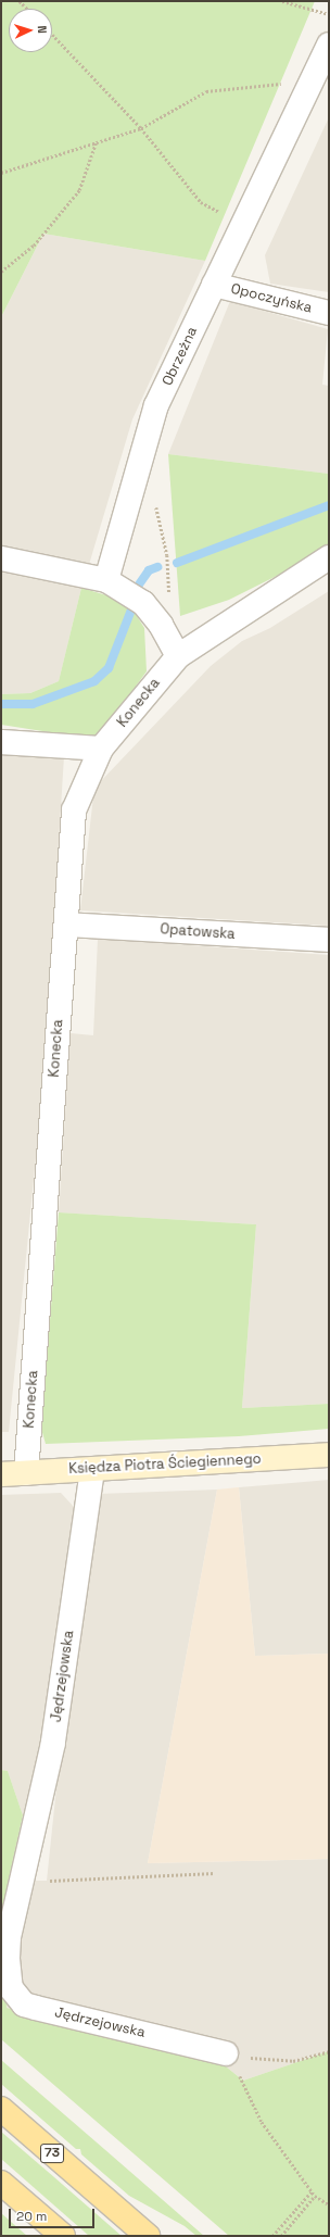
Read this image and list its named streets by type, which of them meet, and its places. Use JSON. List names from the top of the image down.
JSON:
{
  "streets": {
    "main road": ["73"],
    "street": [
      "Opoczyńska",
      "Obrzeżna",
      "Konecka",
      "Opatowska",
      "Księdza Piotra Ściegiennego",
      "Jędrzejowska"
    ]
  },
  "crossings": [
    ["Opoczyńska", "Obrzeżna"],
    ["Konecka", "Opatowska"],
    ["Konecka", "Księdza Piotra Ściegiennego"],
    ["Księdza Piotra Ściegiennego", "Jędrzejowska"]
  ],
  "scale_bar": "20 m",
  "north": "right"
}
